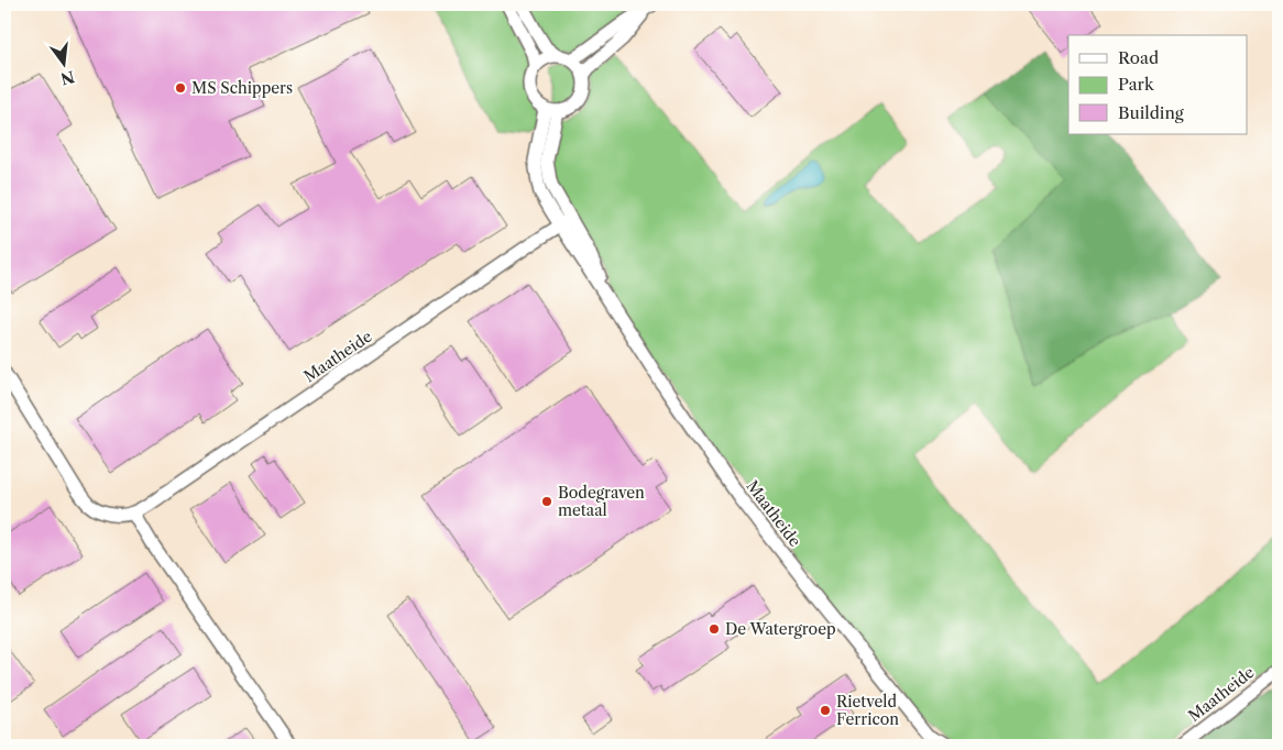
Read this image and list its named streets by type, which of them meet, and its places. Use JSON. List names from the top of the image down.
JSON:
{
  "streets": {
    "street": ["Maatheide"]
  },
  "places": [
    "MS Schippers",
    "Bodegraven metaal",
    "De Watergroep",
    "Rietveld Ferricon"
  ],
  "legend": ["Road", "Park", "Building"],
  "north": "bottom"
}
